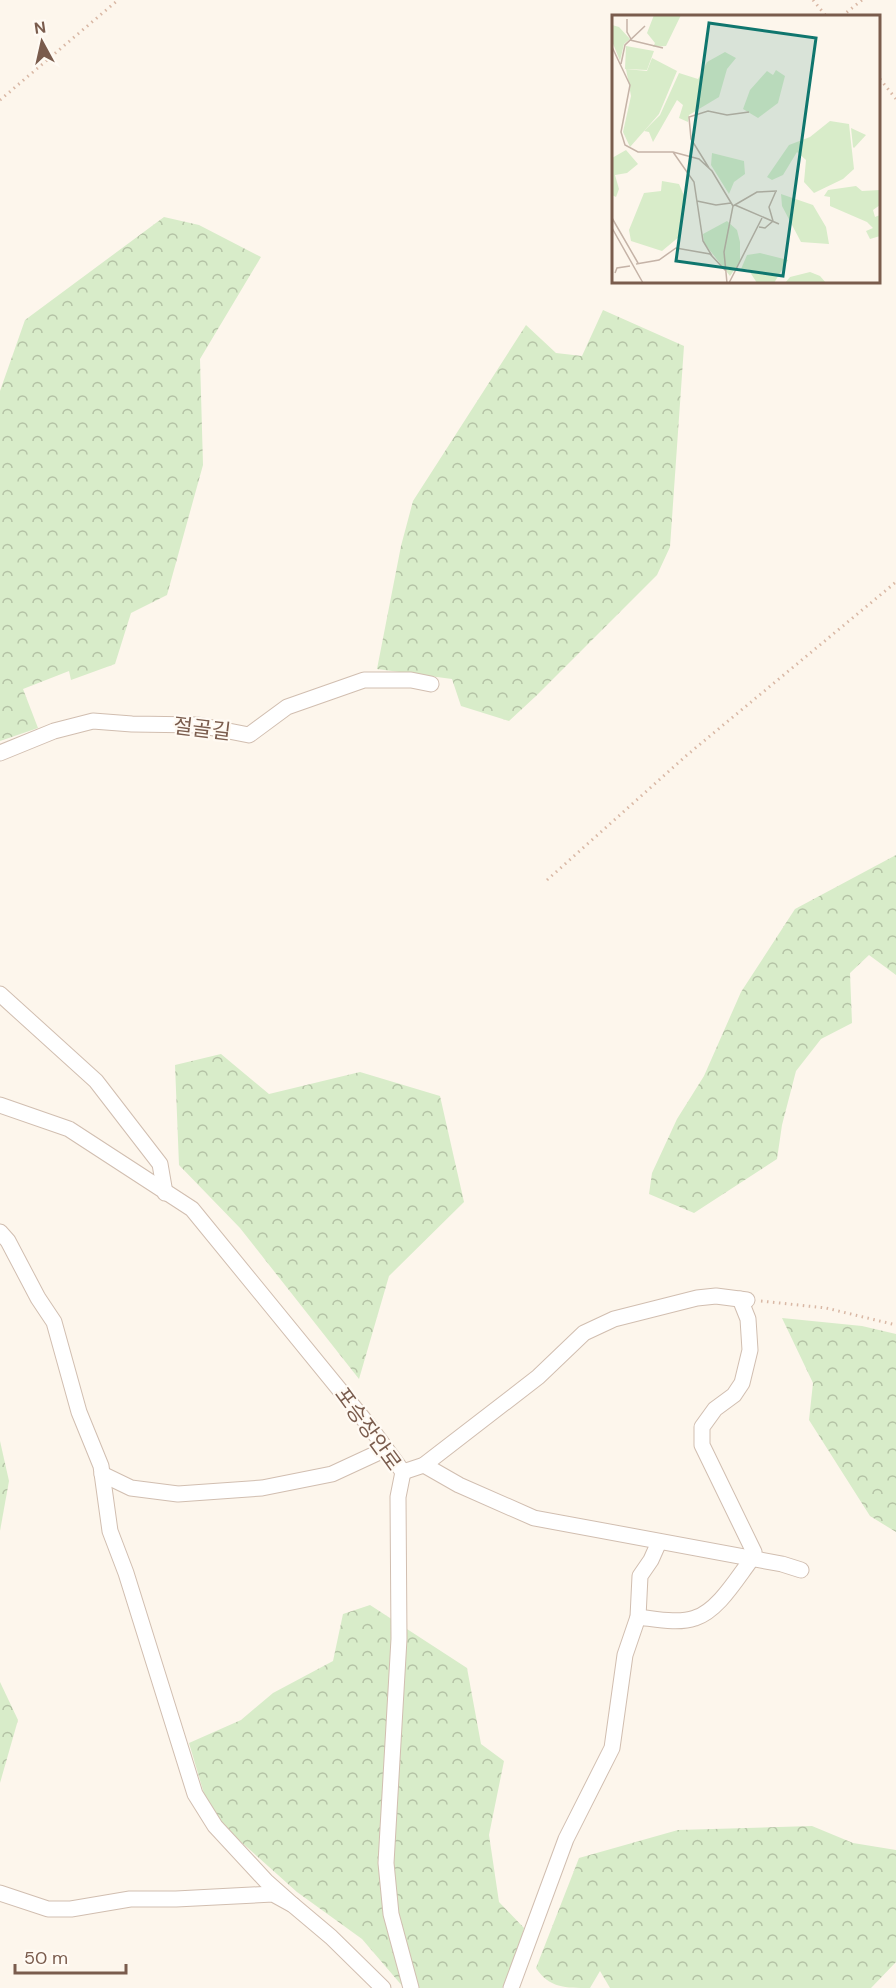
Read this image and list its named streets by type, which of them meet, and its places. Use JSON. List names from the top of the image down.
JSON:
{
  "streets": {
    "street": ["절골길", "포승장안로"]
  },
  "scale_bar": "50 m",
  "north": "top"
}
